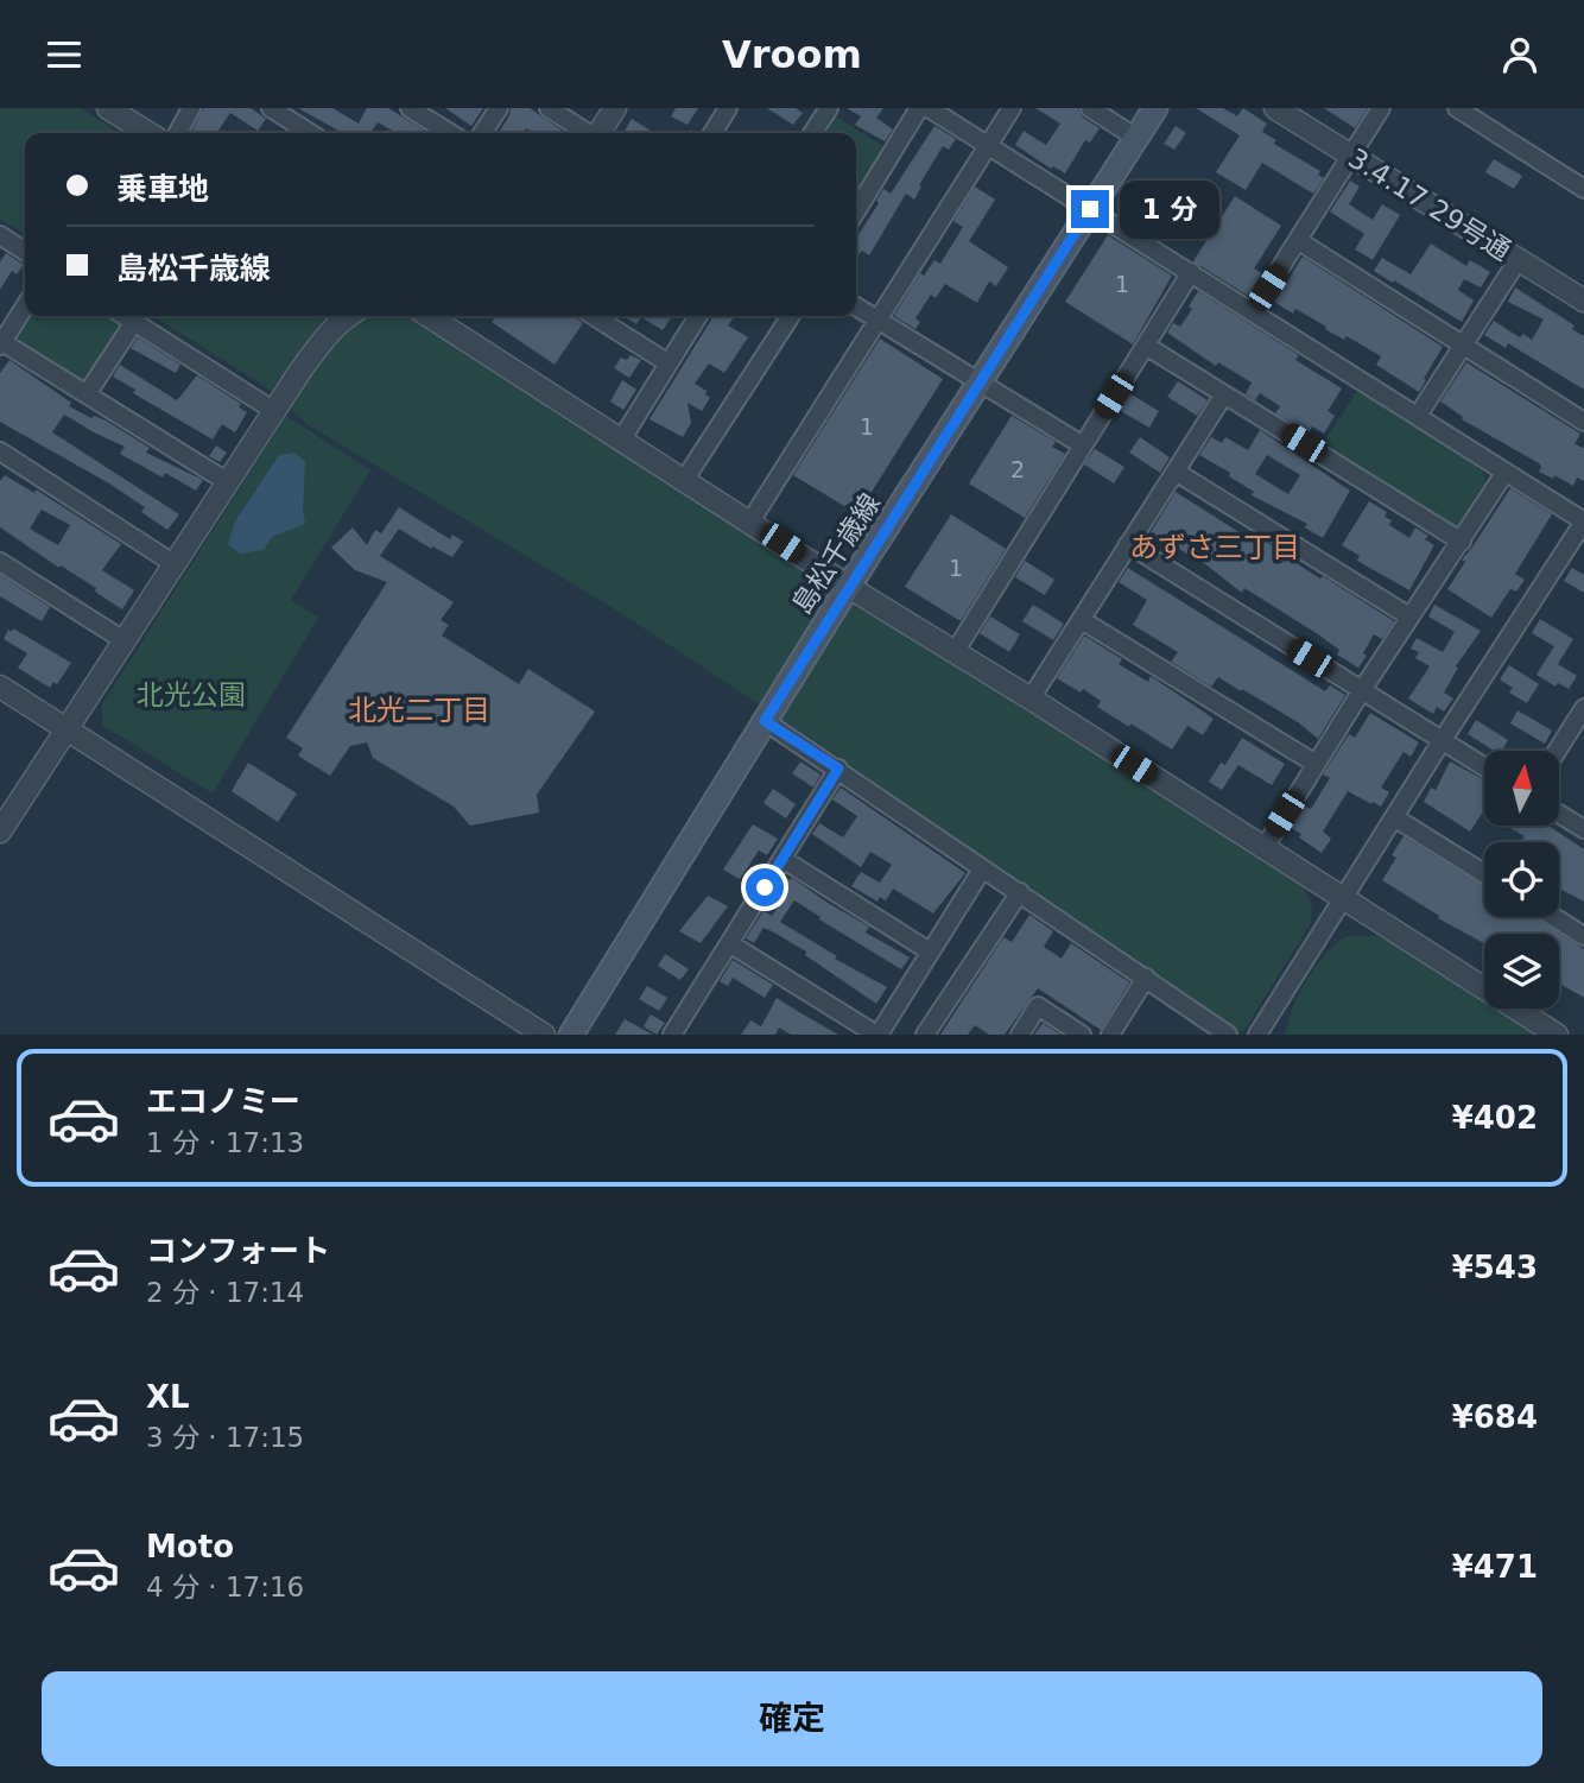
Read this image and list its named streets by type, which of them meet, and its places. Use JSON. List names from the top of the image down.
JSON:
{
  "streets": {
    "main road": ["島松千歳線"],
    "street": ["3.4.17 29号通"]
  },
  "districts": ["あずさ三丁目", "北光二丁目"],
  "parks": ["北光公園"],
  "house_numbers": [
    "1",
    "1",
    "2",
    "1"
  ],
  "north": "top",
  "page": {
    "header": "Vroom",
    "banner": ["乗車地", "島松千歳線"],
    "bubble": "1 分",
    "list": [
      {
        "name": "エコノミー",
        "note": "1 分 · 17:13",
        "value": "¥402"
      },
      {
        "name": "コンフォート",
        "note": "2 分 · 17:14",
        "value": "¥543"
      },
      {
        "name": "XL",
        "note": "3 分 · 17:15",
        "value": "¥684"
      },
      {
        "name": "Moto",
        "note": "4 分 · 17:16",
        "value": "¥471"
      }
    ],
    "buttons": "確定"
  }
}
